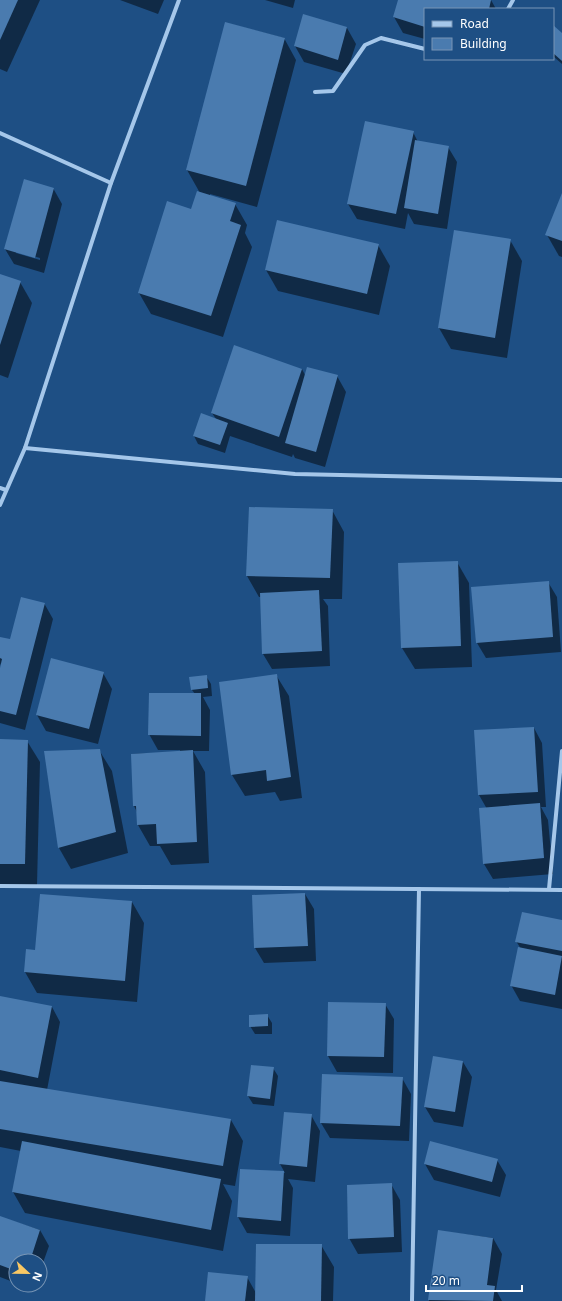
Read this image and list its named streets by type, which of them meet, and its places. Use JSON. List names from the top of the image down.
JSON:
{
  "legend": ["Road", "Building"],
  "scale_bar": "20 m",
  "north": "right"
}
